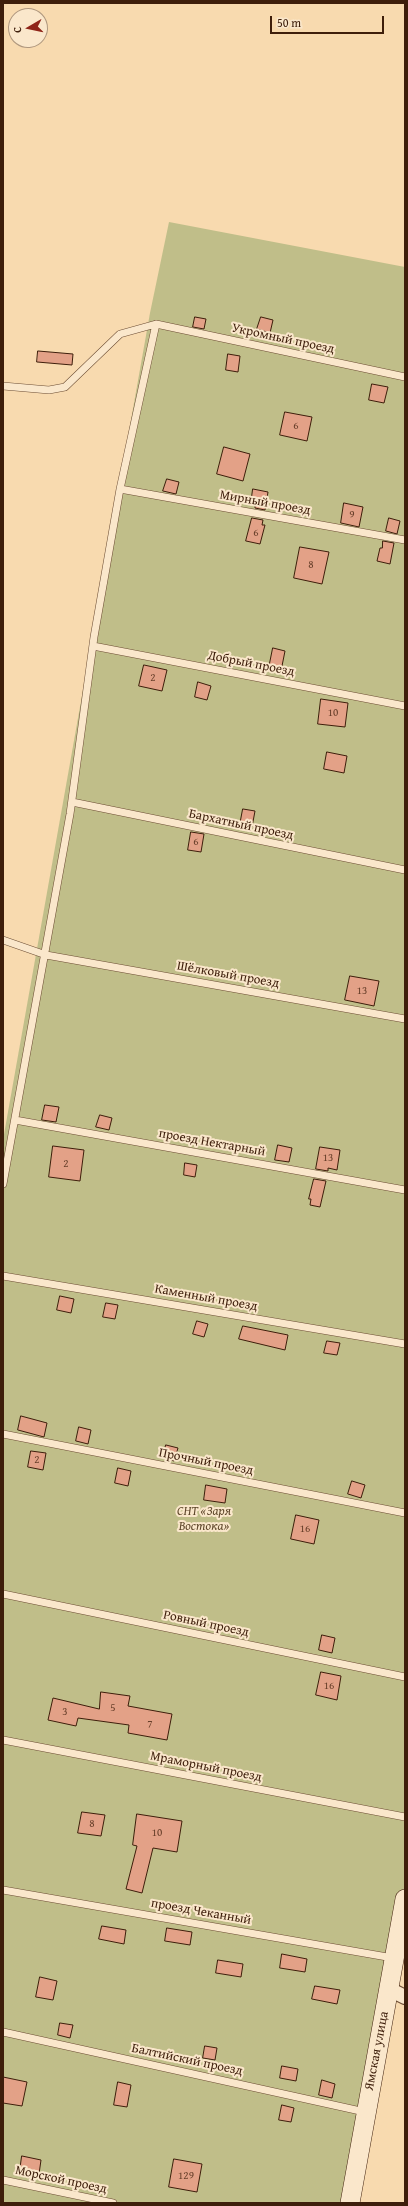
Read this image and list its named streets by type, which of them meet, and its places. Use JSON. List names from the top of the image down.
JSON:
{
  "streets": {
    "street": ["Ямская улица"],
    "lane": [
      "Укромный проезд",
      "Мирный проезд",
      "Добрый проезд",
      "Бархатный проезд",
      "Шёлковый проезд",
      "проезд Нектарный",
      "Каменный проезд",
      "Прочный проезд",
      "Ровный проезд",
      "Мраморный проезд",
      "проезд Чеканный",
      "Балтийский проезд",
      "Морской проезд"
    ]
  },
  "crossings": [
    ["проезд Чеканный", "Ямская улица"],
    ["Ямская улица", "Балтийский проезд"]
  ],
  "parks": ["СНТ «Заря Востока»"],
  "house_numbers": [
    "6",
    "9",
    "6",
    "8",
    "2",
    "10",
    "6",
    "13",
    "13",
    "2",
    "2",
    "16",
    "16",
    "5",
    "3",
    "7",
    "8",
    "10",
    "129"
  ],
  "scale_bar": "50 m",
  "north": "left"
}
